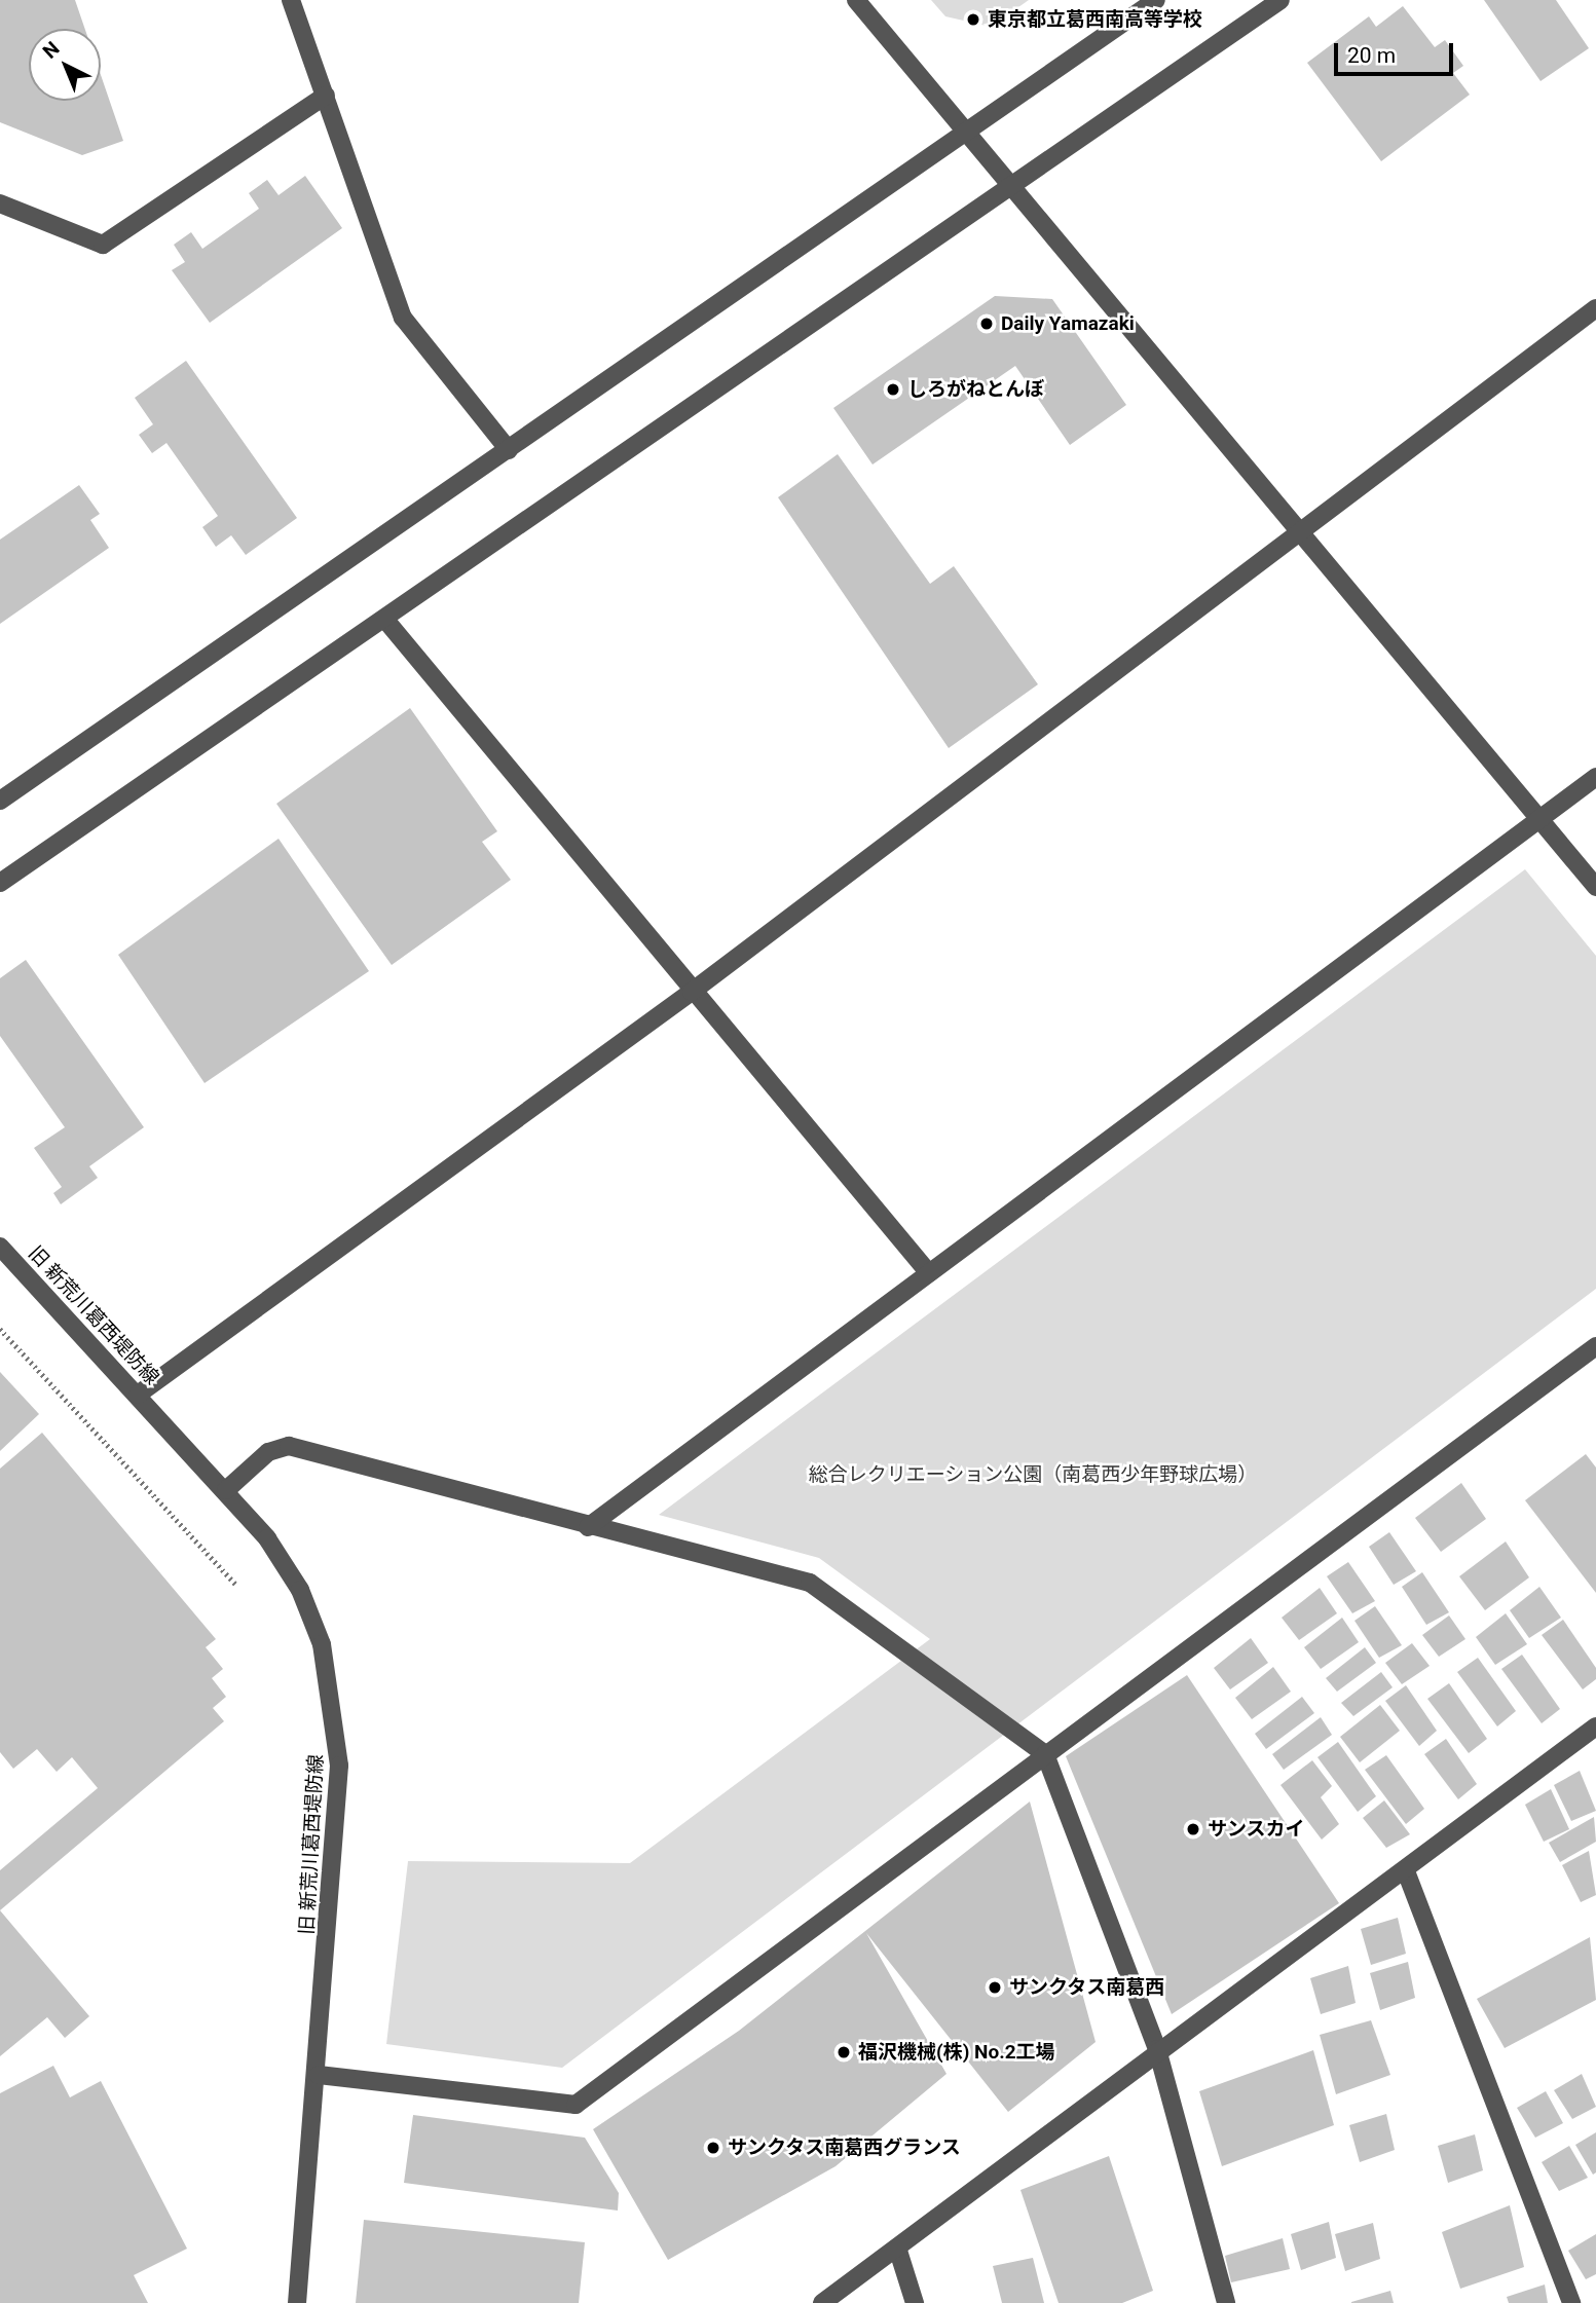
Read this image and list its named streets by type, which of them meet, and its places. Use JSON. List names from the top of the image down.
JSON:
{
  "streets": {
    "street": ["旧 新荒川葛西堤防線"]
  },
  "parks": ["総合レクリエーション公園（南葛西少年野球広場）"],
  "places": [
    "東京都立葛西南高等学校",
    "Daily Yamazaki",
    "しろがねとんぼ",
    "サンスカイ",
    "サンクタス南葛西",
    "福沢機械(株) No.2工場",
    "サンクタス南葛西グランス"
  ],
  "scale_bar": "20 m",
  "north": "top left"
}
